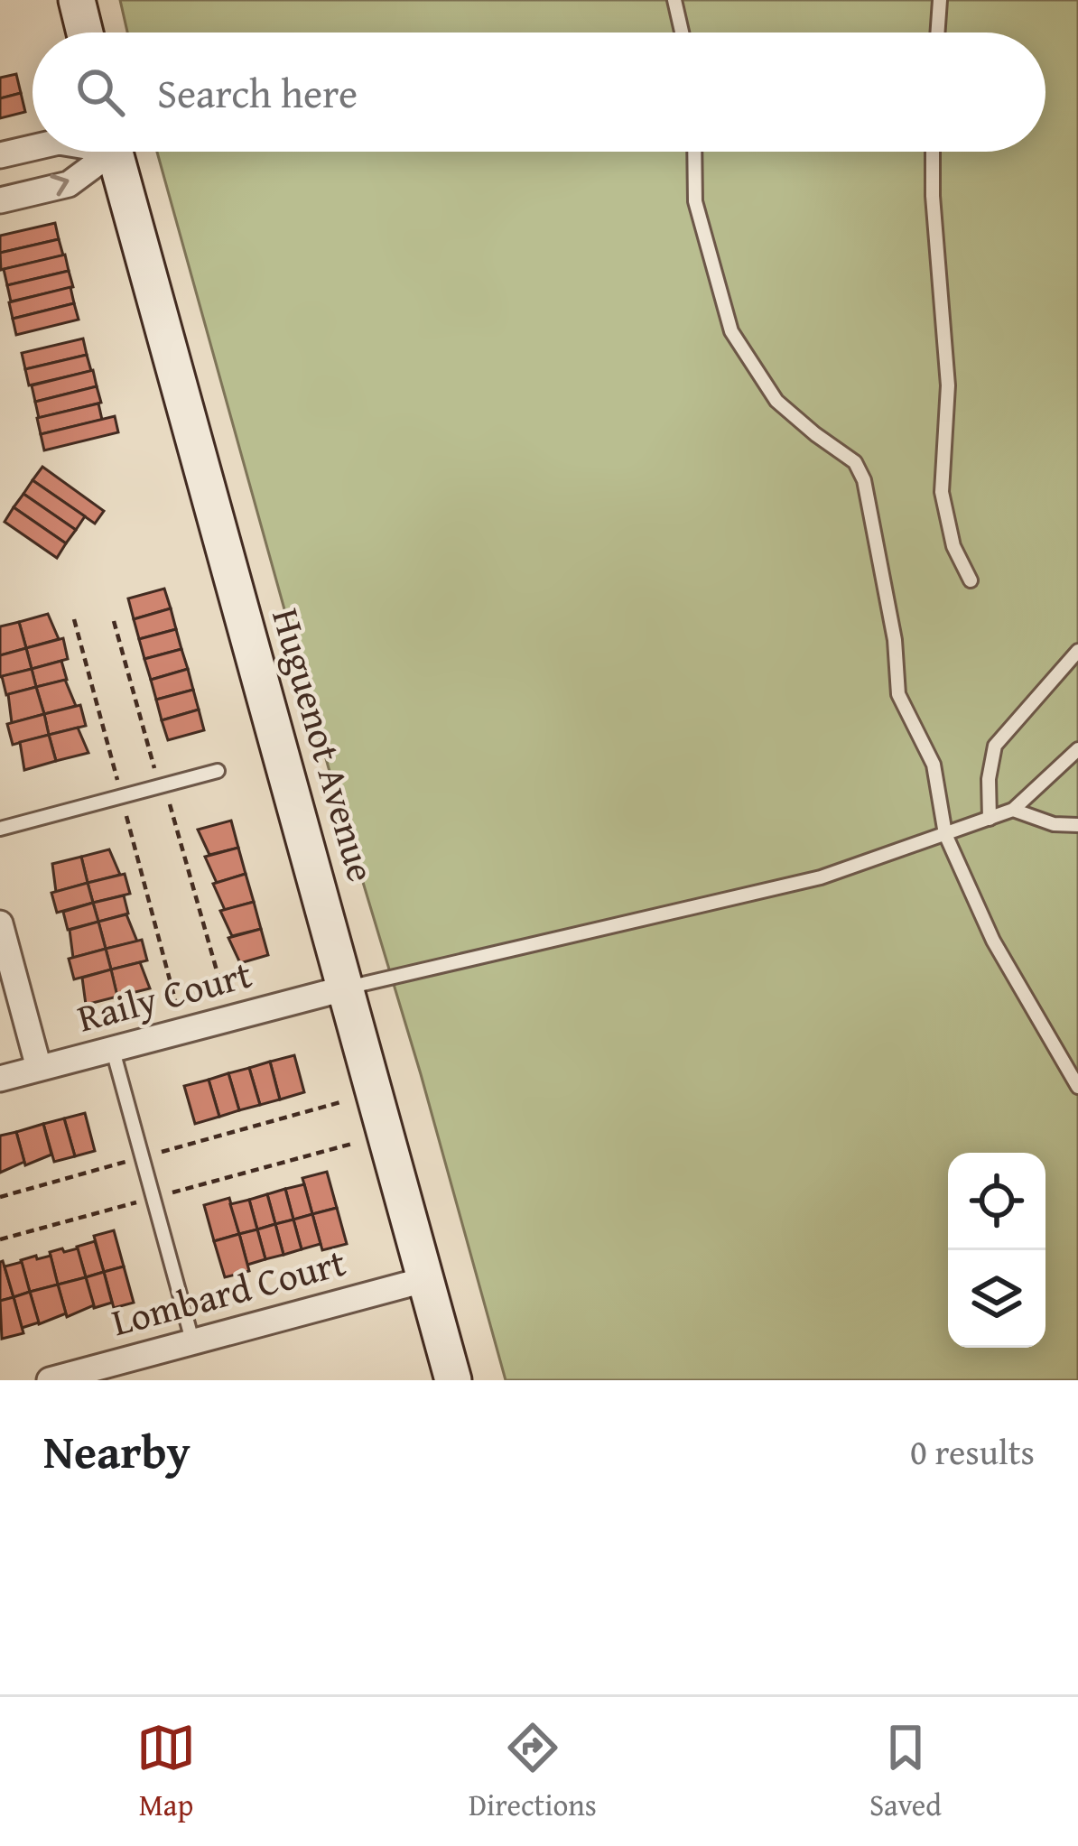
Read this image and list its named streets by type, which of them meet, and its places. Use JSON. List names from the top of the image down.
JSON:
{
  "streets": {
    "street": ["Huguenot Avenue", "Raily Court", "Lombard Court"]
  },
  "crossings": [
    ["Huguenot Avenue", "Raily Court"],
    ["Huguenot Avenue", "Lombard Court"]
  ],
  "page": {
    "search": "Search here",
    "heading": ["Nearby", "0 results"],
    "nav": ["Map", "Directions", "Saved"]
  }
}
